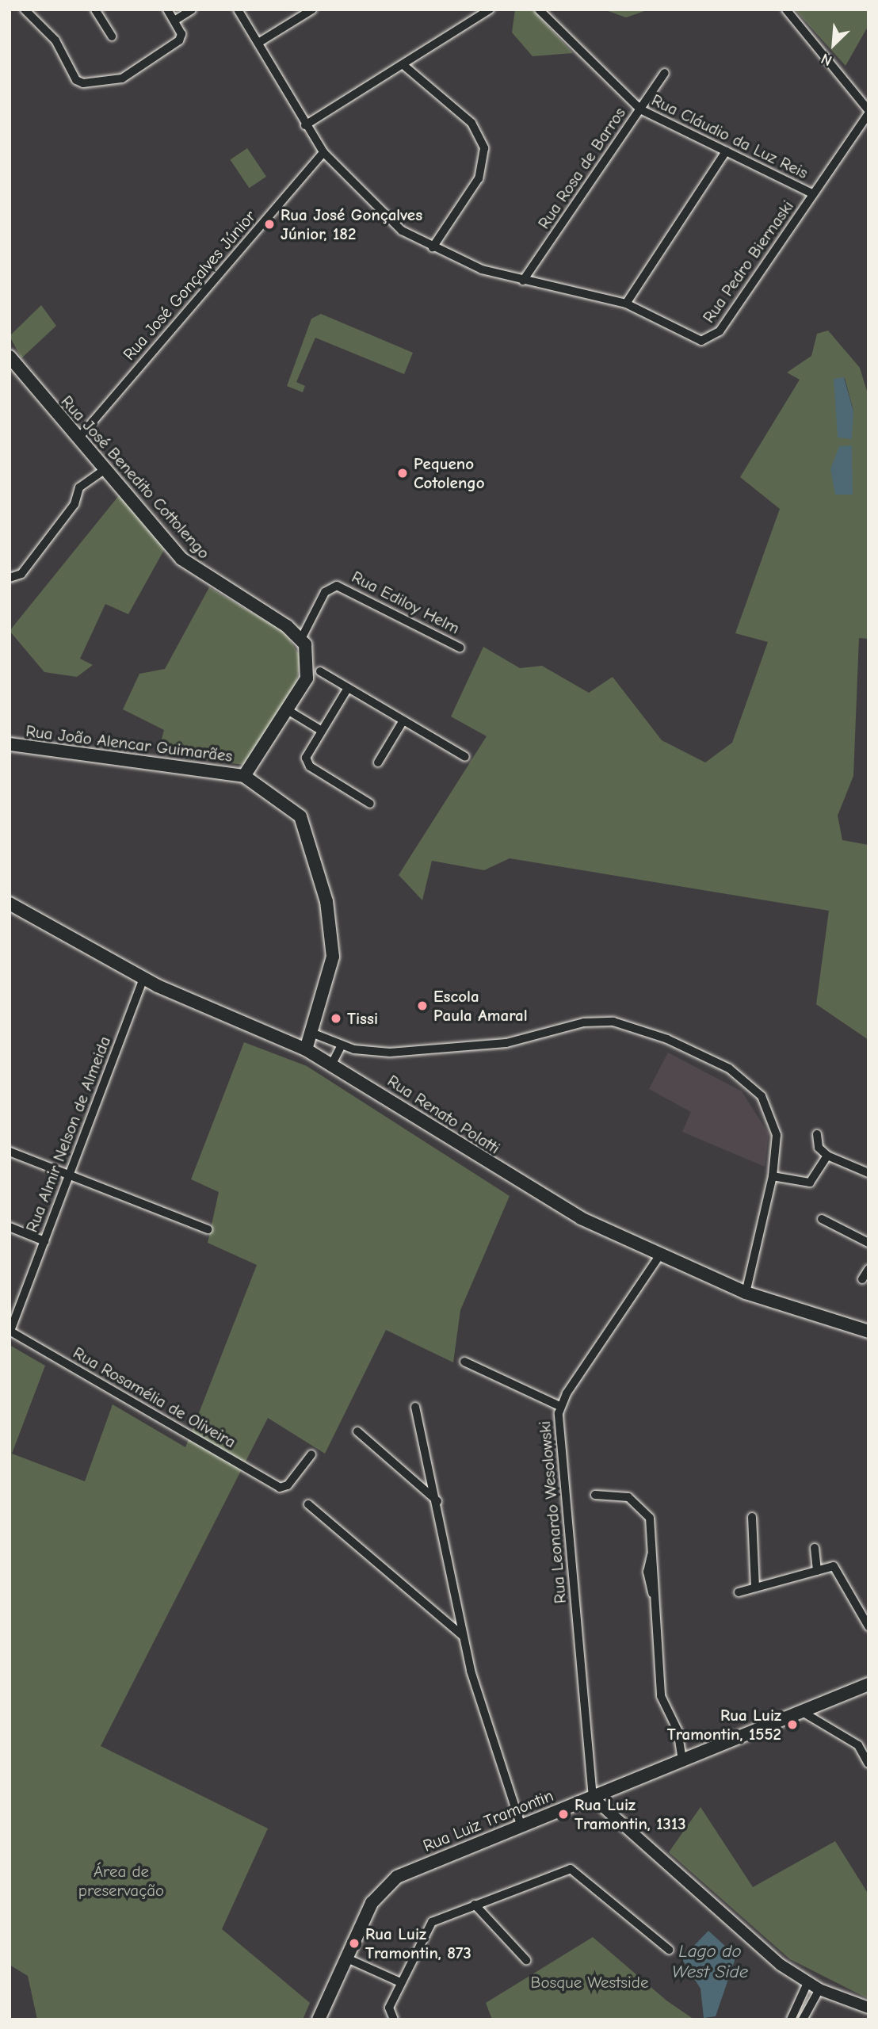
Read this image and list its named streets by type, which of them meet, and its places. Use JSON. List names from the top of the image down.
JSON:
{
  "streets": {
    "main road": [
      "Rua José Benedito Cottolengo",
      "Rua João Alencar Guimarães",
      "Rua Renato Polatti",
      "Rua Luiz Tramontin"
    ],
    "street": [
      "Rua Cláudio da Luz Reis",
      "Rua Rosa de Barros",
      "Rua Pedro Biernaski",
      "Rua José Gonçalves Júnior",
      "Rua Ediloy Helm",
      "Rua Almir Nelson de Almeida",
      "Rua Rosamélia de Oliveira",
      "Rua Leonardo Wesolowski"
    ]
  },
  "crossings": [
    ["Rua Cláudio da Luz Reis", "Rua Rosa de Barros"],
    ["Rua Cláudio da Luz Reis", "Rua Pedro Biernaski"],
    ["Rua José Gonçalves Júnior", "Rua José Benedito Cottolengo"],
    ["Rua José Benedito Cottolengo", "Rua Ediloy Helm"],
    ["Rua Renato Polatti", "Rua Almir Nelson de Almeida"],
    ["Rua Renato Polatti", "Rua Leonardo Wesolowski"],
    ["Rua Almir Nelson de Almeida", "Rua Rosamélia de Oliveira"],
    ["Rua Leonardo Wesolowski", "Rua Luiz Tramontin"]
  ],
  "water": ["Lago do West Side"],
  "parks": ["Área de preservação", "Bosque Westside"],
  "places": [
    "Rua José Gonçalves Júnior, 182",
    "Pequeno Cotolengo",
    "Escola Paula Amaral",
    "Tissi",
    "Rua Luiz Tramontin, 1552",
    "Rua Luiz Tramontin, 1313",
    "Rua Luiz Tramontin, 873"
  ],
  "north": "bottom left"
}
